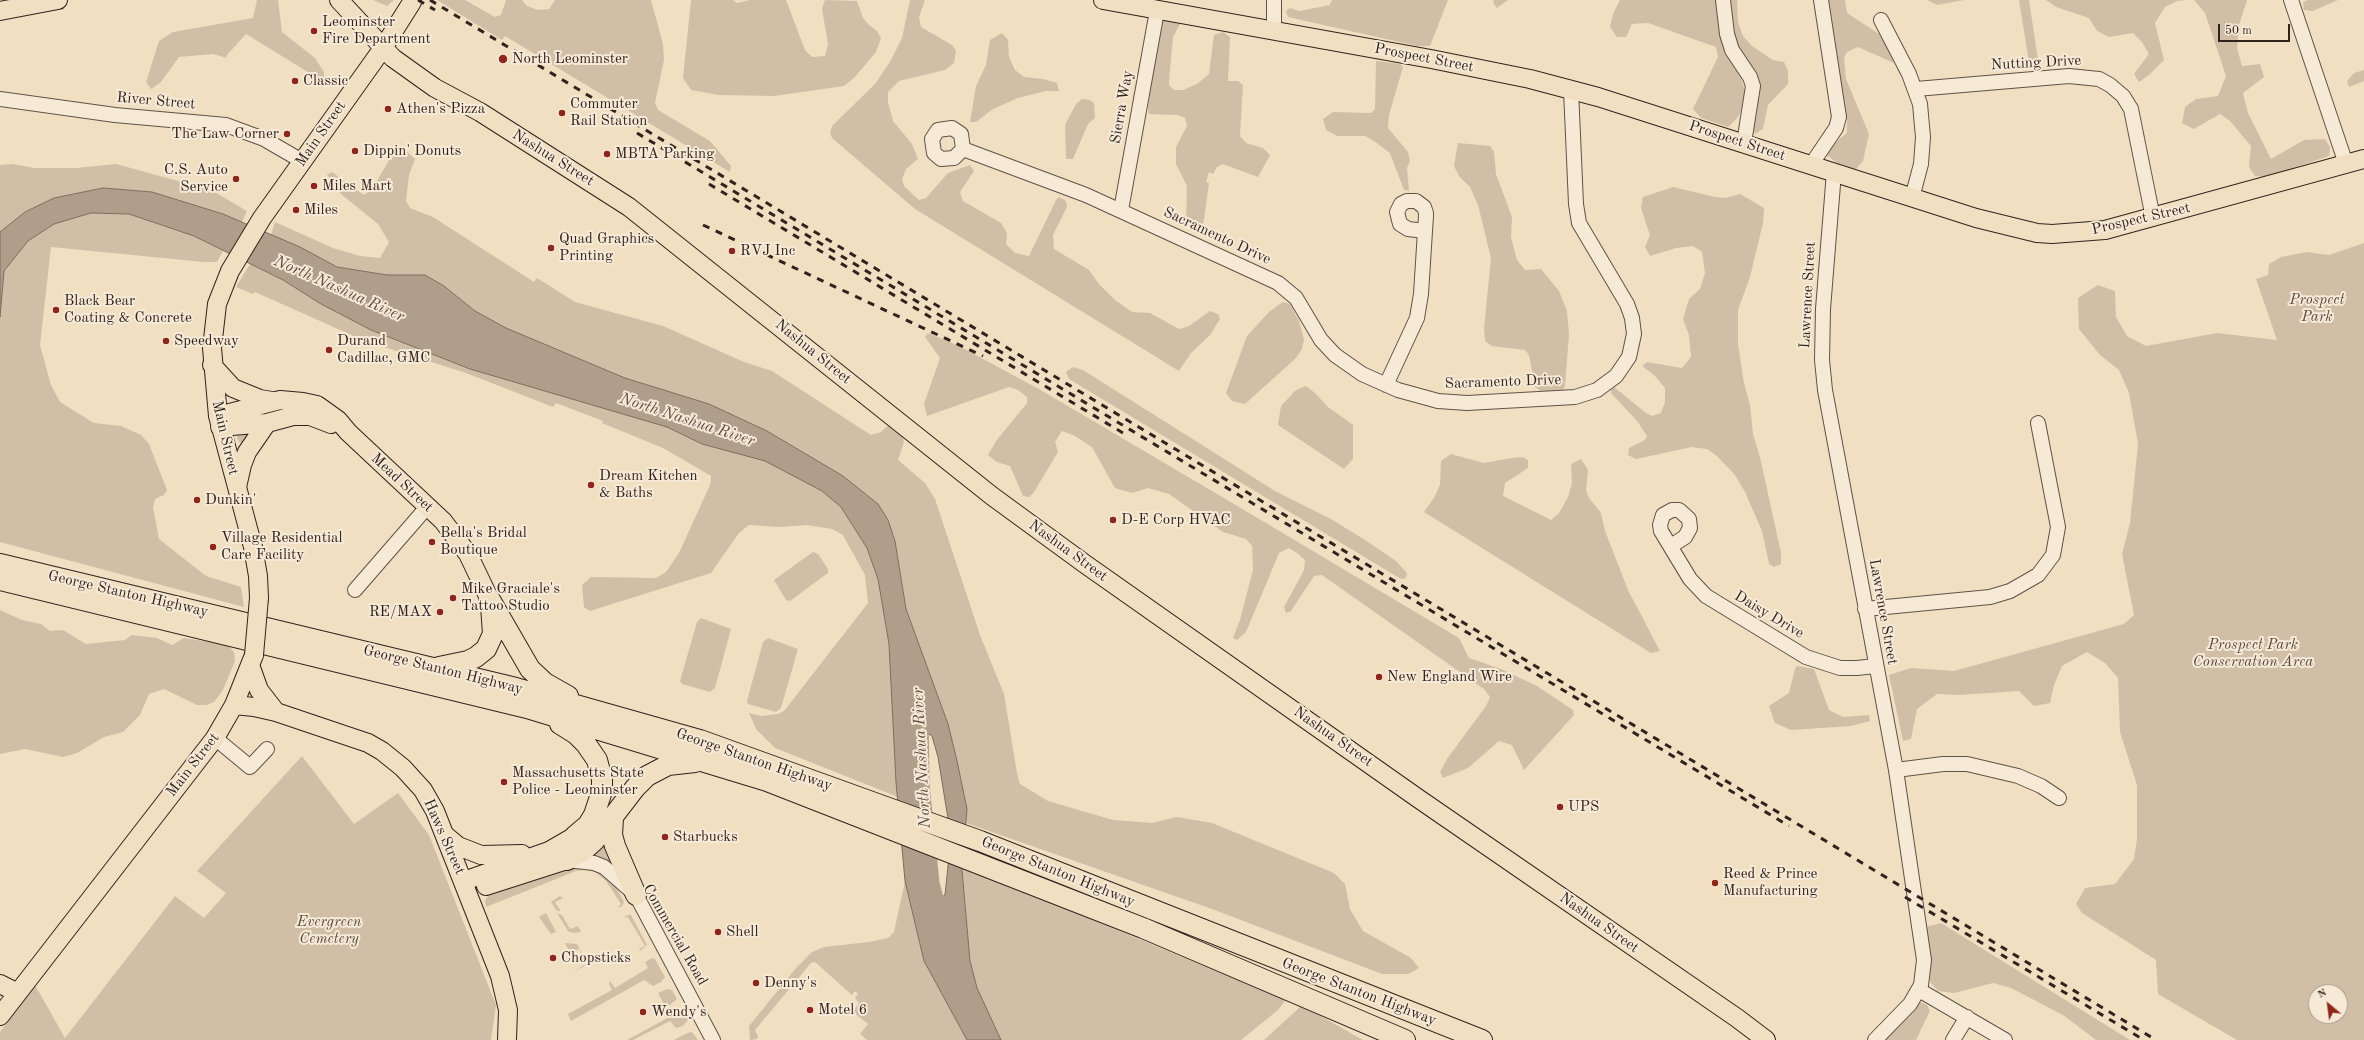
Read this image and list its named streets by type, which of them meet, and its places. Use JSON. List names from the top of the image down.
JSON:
{
  "streets": {
    "highway": ["George Stanton Highway"],
    "main road": [
      "Prospect Street",
      "Main Street",
      "Nashua Street",
      "Mead Street",
      "Haws Street"
    ],
    "street": [
      "Nutting Drive",
      "River Street",
      "Sierra Way",
      "Sacramento Drive",
      "Lawrence Street",
      "Daisy Drive",
      "Commercial Road"
    ]
  },
  "crossings": [
    ["Prospect Street", "Nutting Drive"],
    ["Prospect Street", "Sierra Way"],
    ["Prospect Street", "Sacramento Drive"],
    ["Prospect Street", "Lawrence Street"],
    ["River Street", "Main Street"],
    ["Sierra Way", "Sacramento Drive"],
    ["Main Street", "Nashua Street"],
    ["Main Street", "Mead Street"],
    ["Main Street", "Haws Street"],
    ["Lawrence Street", "Daisy Drive"]
  ],
  "water": ["North Nashua River"],
  "parks": ["Prospect Park", "Prospect Park Conservation Area", "Evergreen Cemetery"],
  "places": [
    "Leominster Fire Department",
    "North Leominster",
    "Classic",
    "Athen's Pizza",
    "Commuter Rail Station",
    "The Law Corner",
    "Dippin' Donuts",
    "MBTA Parking",
    "C.S. Auto Service",
    "Miles Mart",
    "Miles",
    "Quad Graphics Printing",
    "RVJ Inc",
    "Black Bear Coating & Concrete",
    "Speedway",
    "Durand Cadillac, GMC",
    "Dream Kitchen & Baths",
    "Dunkin'",
    "D-E Corp HVAC",
    "Bella's Bridal Boutique",
    "Village Residential Care Facility",
    "Mike Graciale's Tattoo Studio",
    "RE/MAX",
    "New England Wire",
    "Massachusetts State Police - Leominster",
    "UPS",
    "Starbucks",
    "Reed & Prince Manufacturing",
    "Shell",
    "Chopsticks",
    "Denny's",
    "Motel 6",
    "Wendy's"
  ],
  "scale_bar": "50 m",
  "north": "top left"
}
